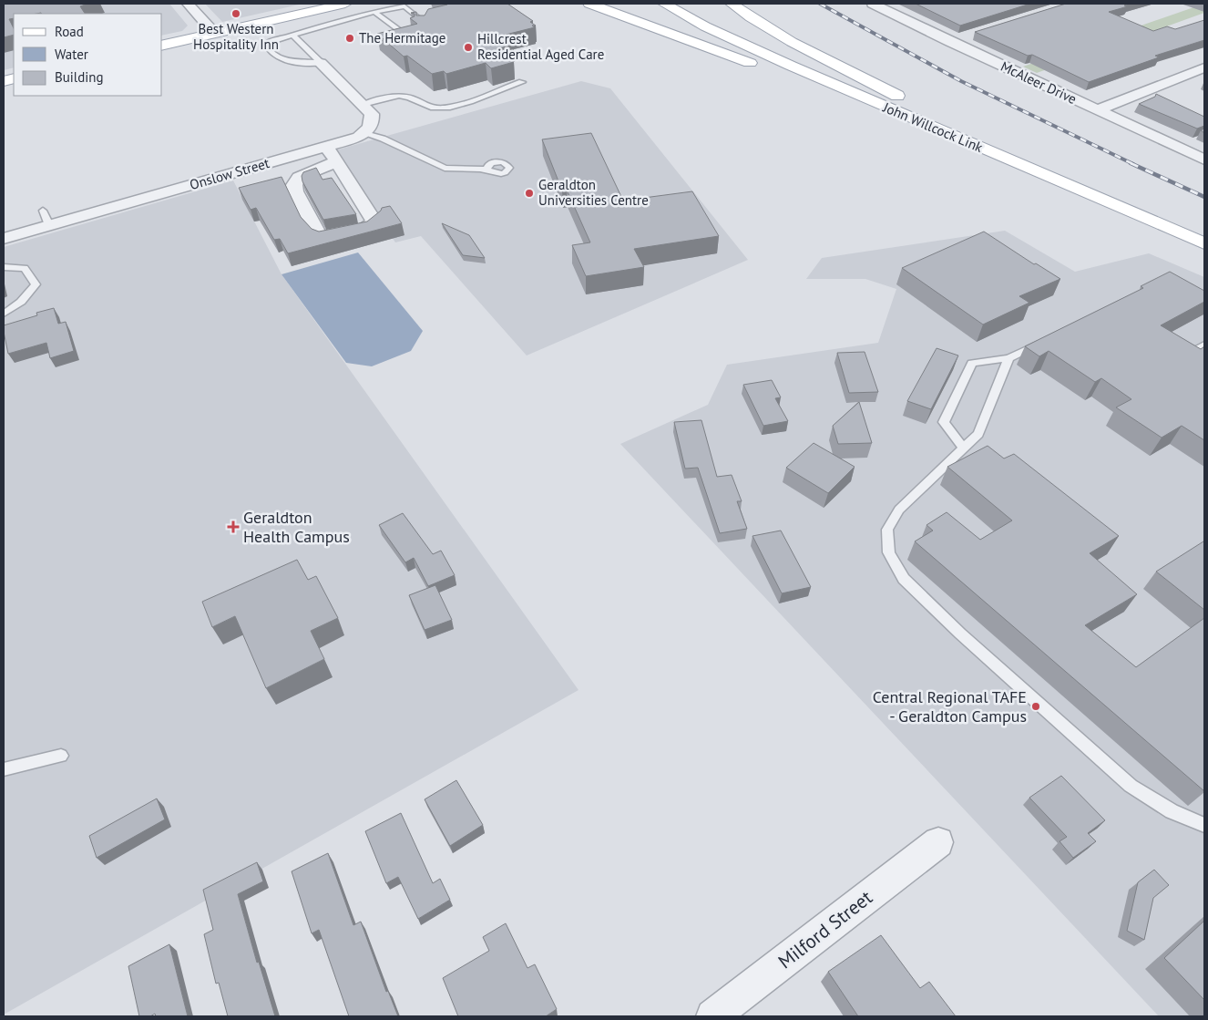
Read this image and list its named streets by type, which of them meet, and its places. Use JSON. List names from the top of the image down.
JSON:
{
  "streets": {
    "main road": ["John Willcock Link"],
    "street": ["McAleer Drive", "Onslow Street", "Milford Street"]
  },
  "places": {
    "other": [
      "Best Western Hospitality Inn",
      "The Hermitage",
      "Hillcrest Residential Aged Care",
      "Geraldton Universities Centre",
      "Central Regional TAFE - Geraldton Campus"
    ],
    "health": ["Geraldton Health Campus"]
  },
  "legend": ["Road", "Water", "Building"]
}
